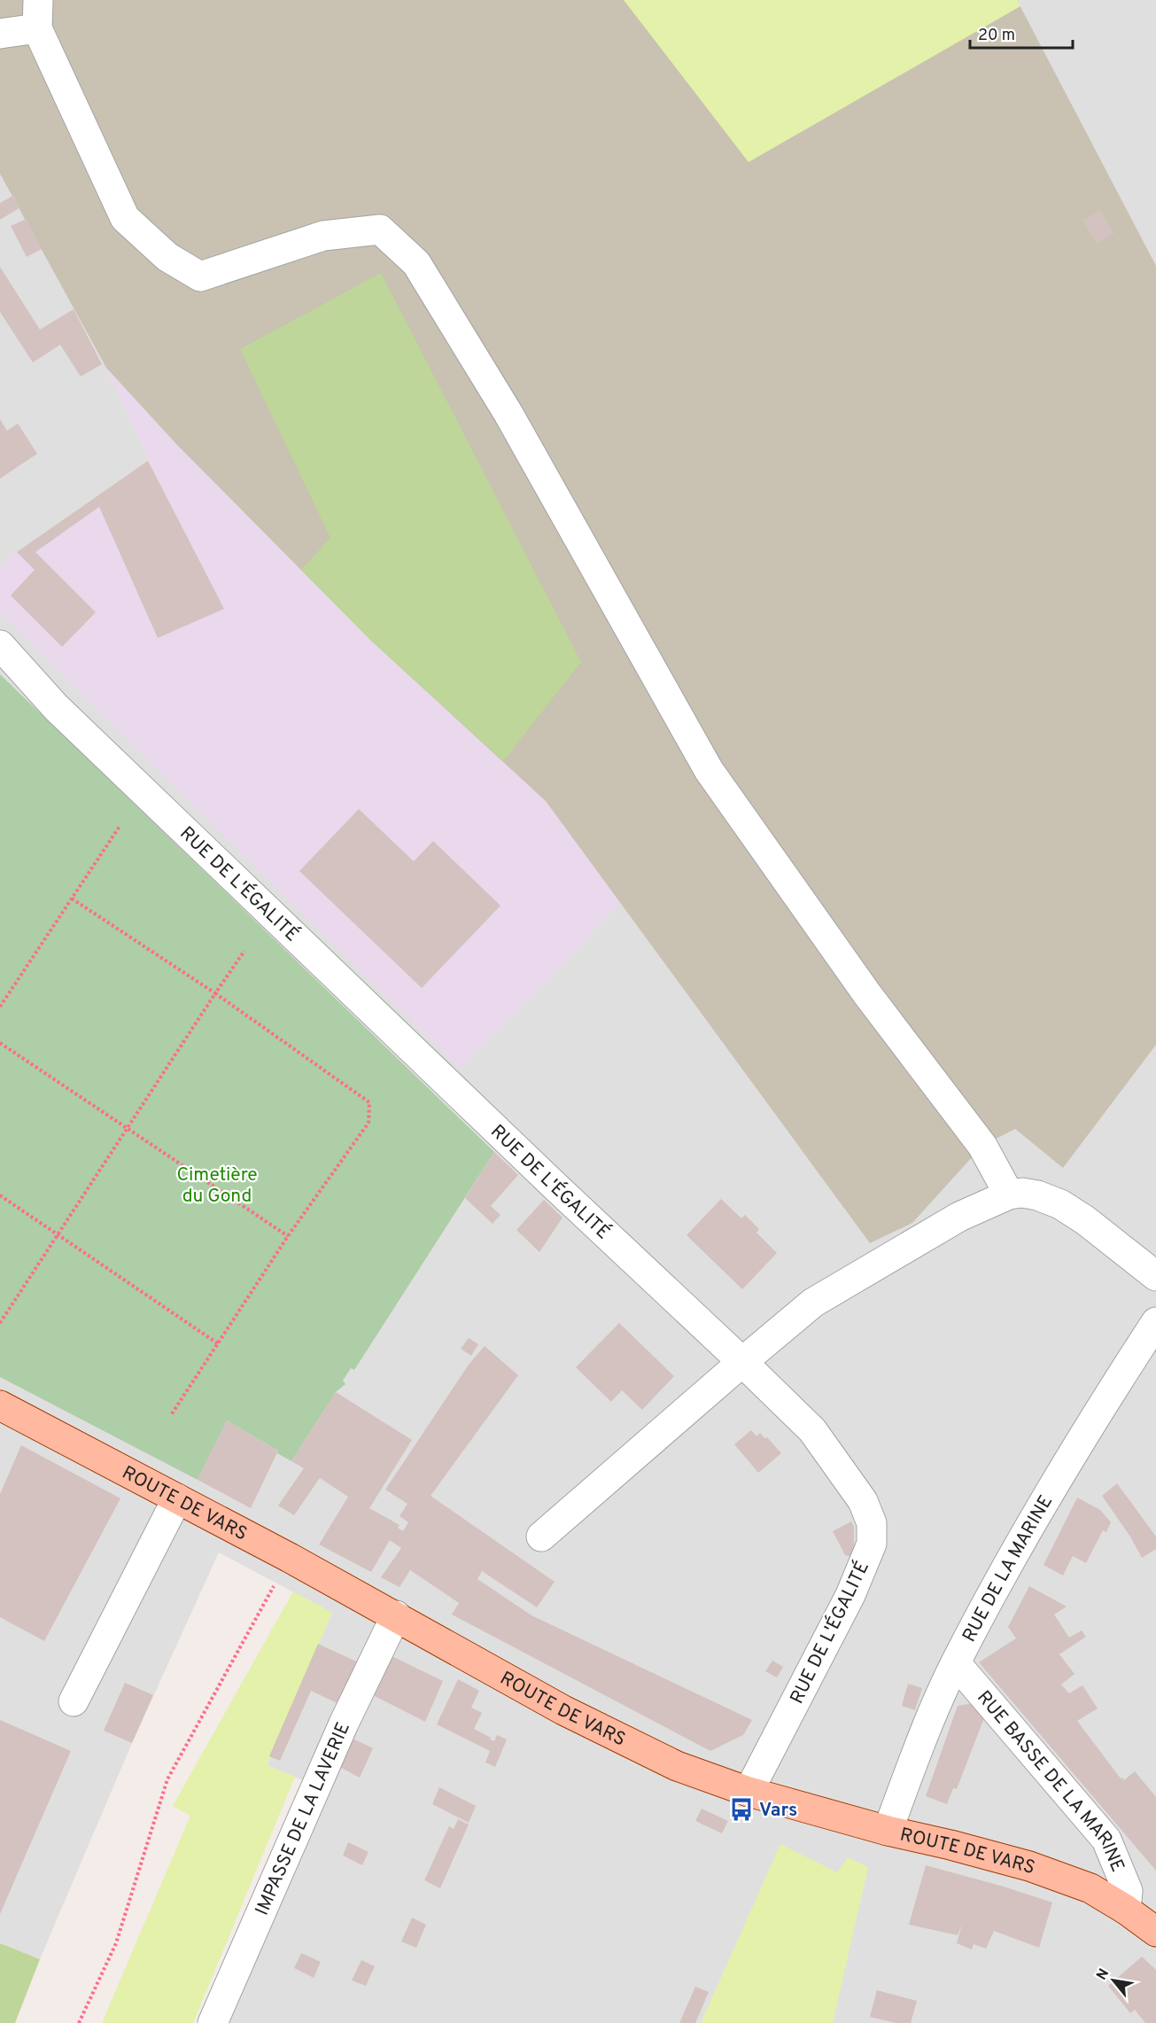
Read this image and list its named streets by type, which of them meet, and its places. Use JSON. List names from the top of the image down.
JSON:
{
  "streets": {
    "main road": ["ROUTE DE VARS"],
    "street": [
      "RUE DE L'ÉGALITÉ",
      "RUE DE LA MARINE",
      "RUE BASSE DE LA MARINE",
      "IMPASSE DE LA LAVERIE"
    ]
  },
  "crossings": [
    ["RUE DE L'ÉGALITÉ", "ROUTE DE VARS"],
    ["ROUTE DE VARS", "RUE DE LA MARINE"],
    ["ROUTE DE VARS", "RUE BASSE DE LA MARINE"],
    ["ROUTE DE VARS", "IMPASSE DE LA LAVERIE"],
    ["RUE DE LA MARINE", "RUE BASSE DE LA MARINE"]
  ],
  "parks": ["Cimetière du Gond"],
  "places": {
    "bus stop": ["Vars"]
  },
  "scale_bar": "20 m",
  "north": "top left"
}
